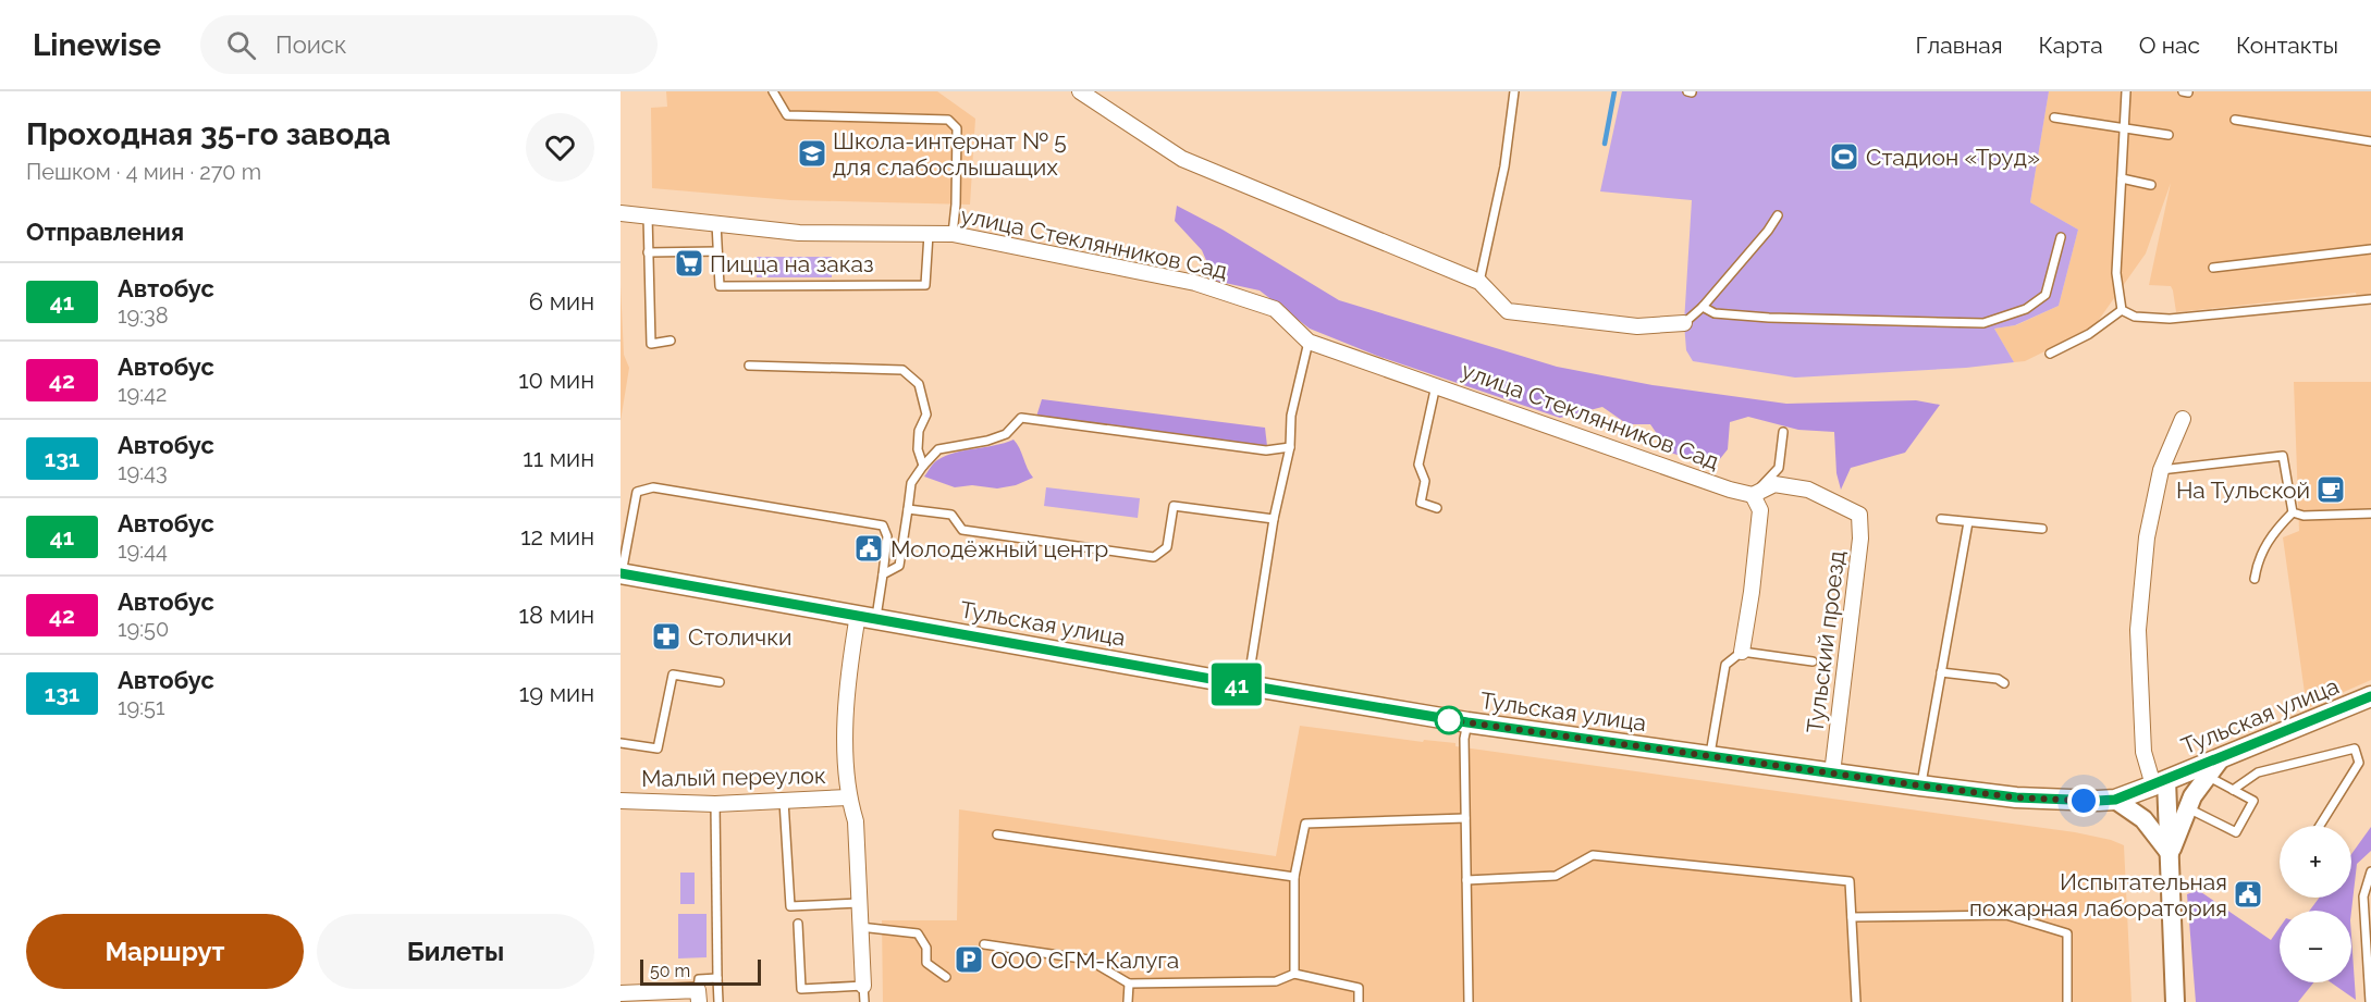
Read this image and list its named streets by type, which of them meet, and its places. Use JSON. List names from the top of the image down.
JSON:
{
  "streets": {
    "main road": ["Тульская улица"],
    "street": ["улица Стеклянников Сад", "Тульский проезд", "Малый переулок"]
  },
  "crossings": [
    ["улица Стеклянников Сад", "Тульский проезд"],
    ["Тульская улица", "Тульский проезд"],
    ["Тульская улица", "Малый переулок"]
  ],
  "places": {
    "school or university": ["Школа-интернат № 5 для слабослышащих"],
    "sports": ["Стадион «Труд»"],
    "supermarket": ["Пицца на заказ"],
    "cafe": ["На Тульской"],
    "public building": ["Молодёжный центр", "Испытательная пожарная лаборатория"],
    "pharmacy": ["Столички"],
    "parking": ["ООО СГМ-Калуга"]
  },
  "lines": ["bus line 41"],
  "scale_bar": "50 m",
  "page": {
    "header": "Linewise",
    "search": "Поиск",
    "nav": [
      "Главная",
      "Карта",
      "О нас",
      "Контакты"
    ],
    "heading": [
      ["Проходная 35-го завода", "Пешком · 4 мин · 270 m"],
      "Отправления"
    ],
    "on_map": "41",
    "list": [
      {
        "mark": "41",
        "name": "Автобус",
        "note": "19:38",
        "value": "6 мин"
      },
      {
        "mark": "42",
        "name": "Автобус",
        "note": "19:42",
        "value": "10 мин"
      },
      {
        "mark": "131",
        "name": "Автобус",
        "note": "19:43",
        "value": "11 мин"
      },
      {
        "mark": "41",
        "name": "Автобус",
        "note": "19:44",
        "value": "12 мин"
      },
      {
        "mark": "42",
        "name": "Автобус",
        "note": "19:50",
        "value": "18 мин"
      },
      {
        "mark": "131",
        "name": "Автобус",
        "note": "19:51",
        "value": "19 мин"
      }
    ],
    "map_buttons": ["+", "−"],
    "buttons": ["Маршрут", "Билеты"],
    "scale": "50 m"
  }
}
